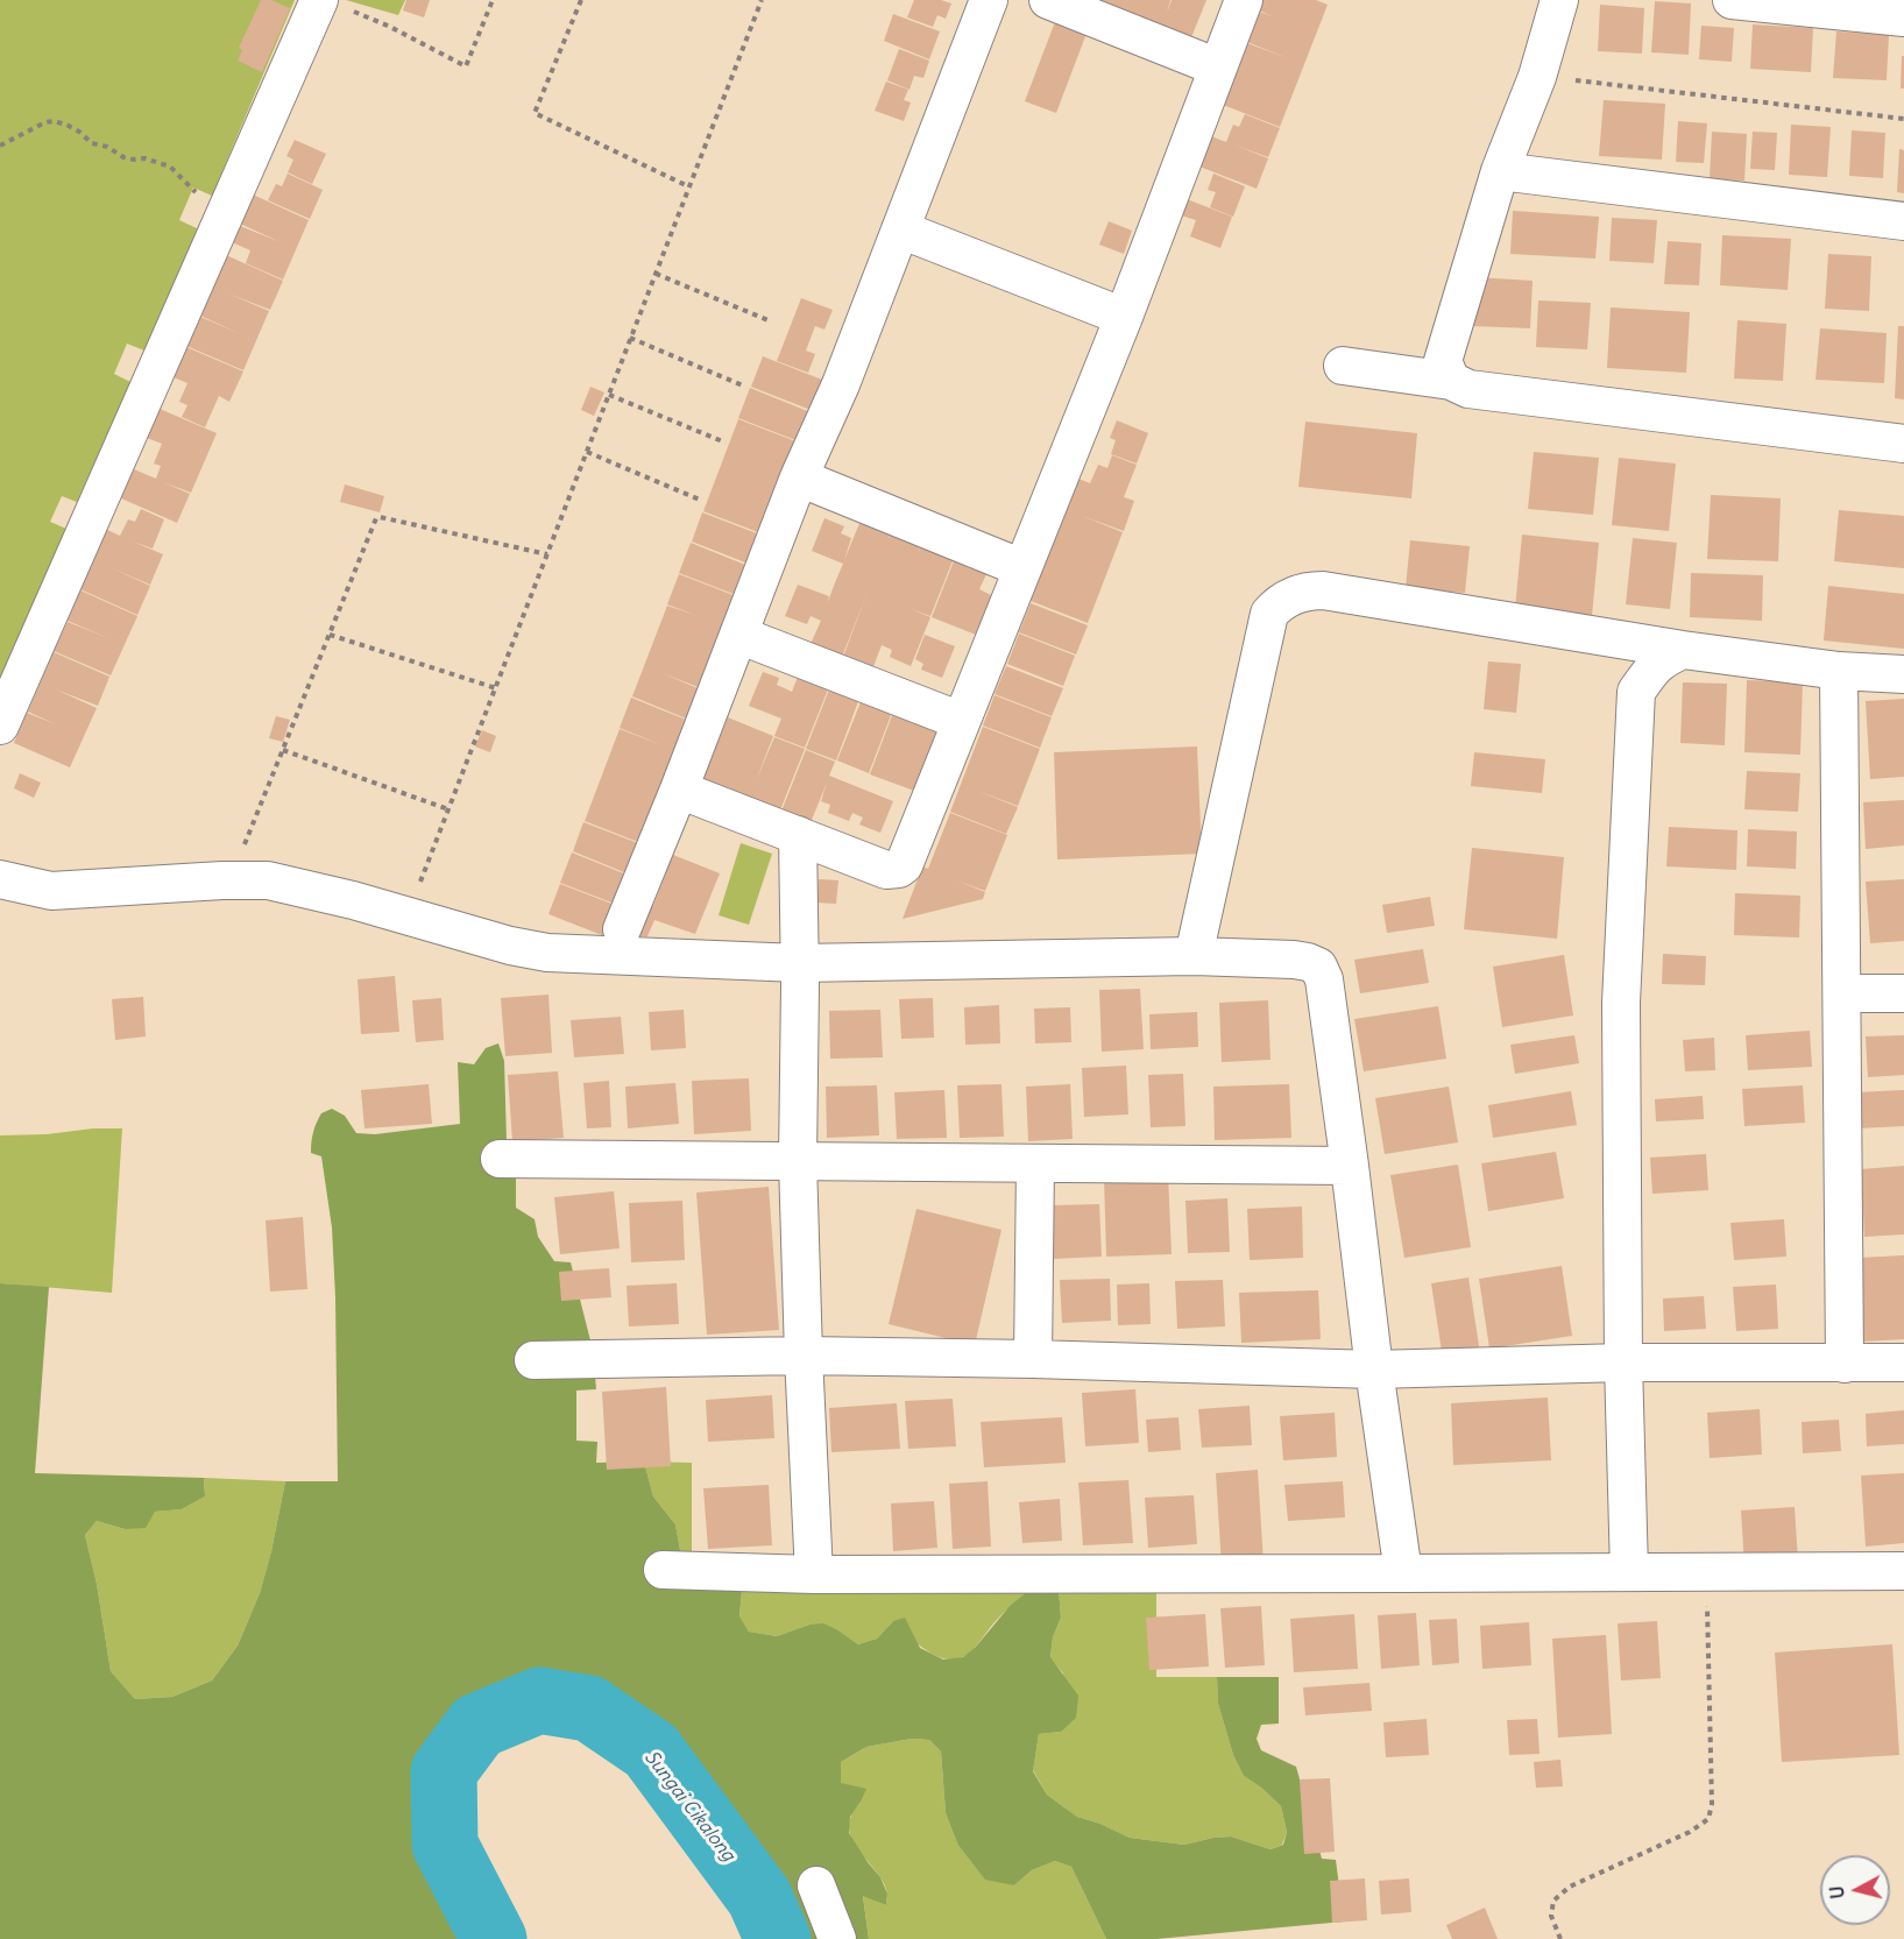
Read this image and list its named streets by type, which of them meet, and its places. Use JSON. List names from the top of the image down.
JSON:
{
  "water": ["Sungai Cikalong"],
  "north": "left"
}
